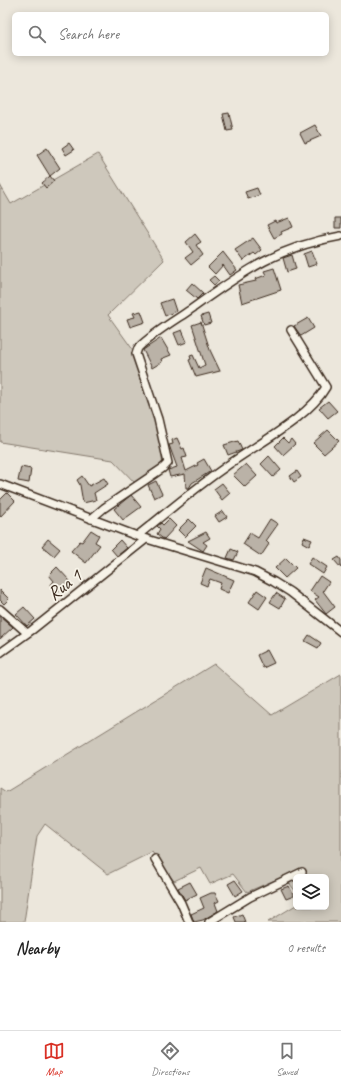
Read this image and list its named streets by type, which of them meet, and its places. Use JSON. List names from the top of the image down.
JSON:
{
  "streets": {
    "street": ["Rua 1"]
  },
  "page": {
    "search": "Search here",
    "heading": ["Nearby", "0 results"],
    "nav": ["Map", "Directions", "Saved"]
  }
}
